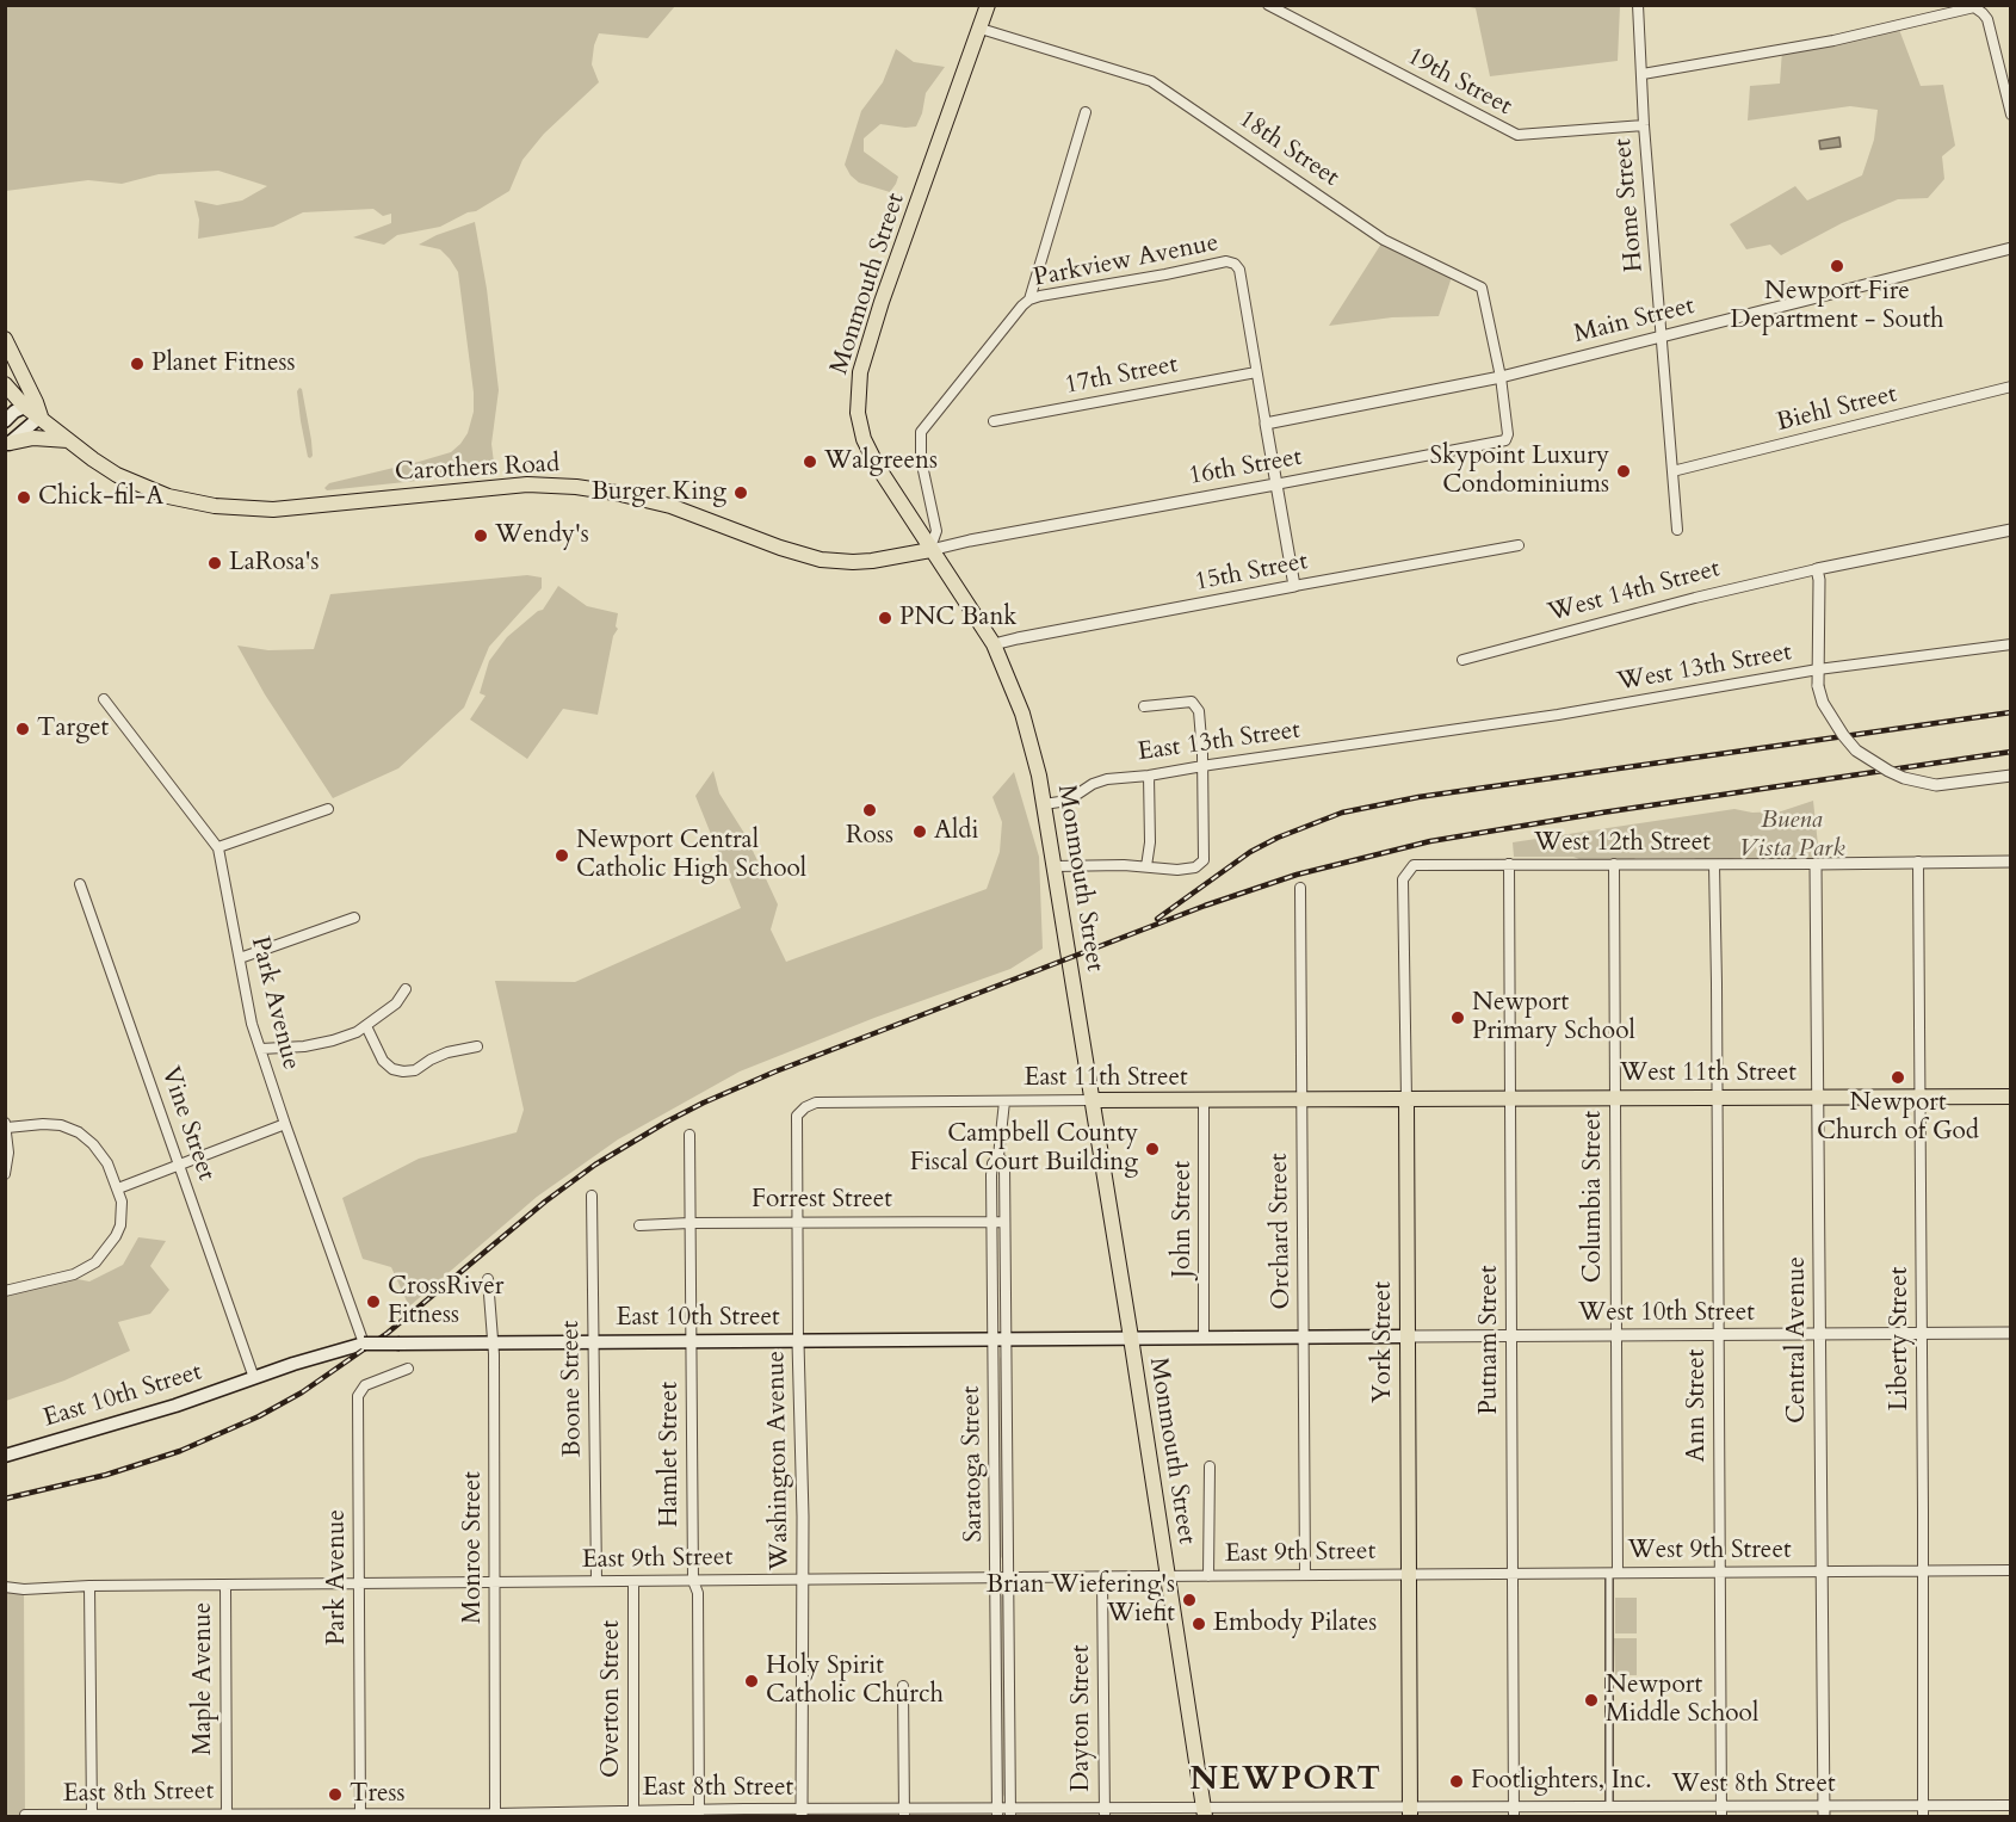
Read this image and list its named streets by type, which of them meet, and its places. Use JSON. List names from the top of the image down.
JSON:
{
  "streets": {
    "main road": [
      "Monmouth Street",
      "Carothers Road",
      "West 11th Street",
      "East 11th Street",
      "East 10th Street",
      "York Street"
    ],
    "street": [
      "19th Street",
      "18th Street",
      "Home Street",
      "Parkview Avenue",
      "Main Street",
      "17th Street",
      "Biehl Street",
      "16th Street",
      "15th Street",
      "West 14th Street",
      "West 13th Street",
      "East 13th Street",
      "West 12th Street",
      "Park Avenue",
      "Vine Street",
      "Columbia Street",
      "Forrest Street",
      "John Street",
      "Orchard Street",
      "West 10th Street",
      "Liberty Street",
      "Putnam Street",
      "Central Avenue",
      "Boone Street",
      "Ann Street",
      "Hamlet Street",
      "Washington Avenue",
      "Saratoga Street",
      "Monroe Street",
      "West 9th Street",
      "East 9th Street",
      "Maple Avenue",
      "Overton Street",
      "Dayton Street",
      "West 8th Street",
      "East 8th Street"
    ]
  },
  "crossings": [
    ["19th Street", "Home Street"],
    ["18th Street", "Monmouth Street"],
    ["18th Street", "Main Street"],
    ["18th Street", "16th Street"],
    ["Home Street", "Main Street"],
    ["Home Street", "Biehl Street"],
    ["Parkview Avenue", "Monmouth Street"],
    ["Parkview Avenue", "Main Street"],
    ["Parkview Avenue", "17th Street"],
    ["Parkview Avenue", "16th Street"],
    ["Parkview Avenue", "Carothers Road"],
    ["Parkview Avenue", "15th Street"],
    ["Monmouth Street", "16th Street"],
    ["Monmouth Street", "Carothers Road"],
    ["Monmouth Street", "15th Street"],
    ["Monmouth Street", "East 13th Street"],
    ["Monmouth Street", "East 11th Street"],
    ["Monmouth Street", "East 10th Street"],
    ["Monmouth Street", "East 9th Street"],
    ["Monmouth Street", "East 8th Street"],
    ["Main Street", "16th Street"],
    ["16th Street", "Carothers Road"],
    ["West 13th Street", "East 13th Street"],
    ["West 12th Street", "Columbia Street"],
    ["West 12th Street", "Liberty Street"],
    ["West 12th Street", "Putnam Street"],
    ["West 12th Street", "Central Avenue"],
    ["West 12th Street", "York Street"],
    ["West 12th Street", "Ann Street"],
    ["Park Avenue", "East 10th Street"],
    ["Park Avenue", "East 9th Street"],
    ["Park Avenue", "East 8th Street"],
    ["West 11th Street", "East 11th Street"],
    ["West 11th Street", "Columbia Street"],
    ["West 11th Street", "Liberty Street"],
    ["West 11th Street", "Putnam Street"],
    ["West 11th Street", "Central Avenue"],
    ["West 11th Street", "York Street"],
    ["West 11th Street", "Ann Street"],
    ["East 11th Street", "John Street"],
    ["East 11th Street", "Orchard Street"],
    ["East 11th Street", "York Street"],
    ["East 11th Street", "Washington Avenue"],
    ["East 11th Street", "Saratoga Street"],
    ["Vine Street", "East 10th Street"],
    ["Columbia Street", "West 10th Street"],
    ["Columbia Street", "West 9th Street"],
    ["Forrest Street", "Hamlet Street"],
    ["Forrest Street", "Washington Avenue"],
    ["Forrest Street", "Saratoga Street"],
    ["John Street", "East 10th Street"],
    ["Orchard Street", "East 10th Street"],
    ["Orchard Street", "East 9th Street"],
    ["West 10th Street", "East 10th Street"],
    ["West 10th Street", "Liberty Street"],
    ["West 10th Street", "Putnam Street"],
    ["West 10th Street", "Central Avenue"],
    ["West 10th Street", "York Street"],
    ["West 10th Street", "Ann Street"],
    ["East 10th Street", "York Street"],
    ["East 10th Street", "Boone Street"],
    ["East 10th Street", "Hamlet Street"],
    ["East 10th Street", "Washington Avenue"],
    ["East 10th Street", "Saratoga Street"],
    ["East 10th Street", "Monroe Street"],
    ["Liberty Street", "West 9th Street"],
    ["Liberty Street", "West 8th Street"],
    ["Putnam Street", "West 9th Street"],
    ["Putnam Street", "West 8th Street"],
    ["Central Avenue", "West 9th Street"],
    ["Central Avenue", "West 8th Street"],
    ["York Street", "West 9th Street"],
    ["York Street", "East 9th Street"],
    ["York Street", "West 8th Street"],
    ["York Street", "East 8th Street"],
    ["Boone Street", "East 9th Street"],
    ["Ann Street", "West 9th Street"],
    ["Ann Street", "West 8th Street"],
    ["Hamlet Street", "East 9th Street"],
    ["Hamlet Street", "East 8th Street"],
    ["Washington Avenue", "East 9th Street"],
    ["Washington Avenue", "East 8th Street"],
    ["Saratoga Street", "East 9th Street"],
    ["Saratoga Street", "East 8th Street"],
    ["Monroe Street", "East 9th Street"],
    ["Monroe Street", "East 8th Street"],
    ["West 9th Street", "East 9th Street"],
    ["East 9th Street", "Maple Avenue"],
    ["East 9th Street", "Overton Street"],
    ["East 9th Street", "Dayton Street"],
    ["Maple Avenue", "East 8th Street"],
    ["Overton Street", "East 8th Street"],
    ["Dayton Street", "East 8th Street"],
    ["West 8th Street", "East 8th Street"]
  ],
  "districts": ["NEWPORT"],
  "parks": ["Buena Vista Park"],
  "places": [
    "Newport Fire Department - South",
    "Planet Fitness",
    "Walgreens",
    "Skypoint Luxury Condominiums",
    "Burger King",
    "Chick-fil-A",
    "Wendy's",
    "LaRosa's",
    "PNC Bank",
    "Target",
    "Ross",
    "Aldi",
    "Newport Central Catholic High School",
    "Newport Primary School",
    "Newport Church of God",
    "Campbell County Fiscal Court Building",
    "CrossRiver Fitness",
    "Brian Wiefering's Wiefit",
    "Embody Pilates",
    "Holy Spirit Catholic Church",
    "Newport Middle School",
    "Footlighters, Inc.",
    "Tress"
  ]
}
